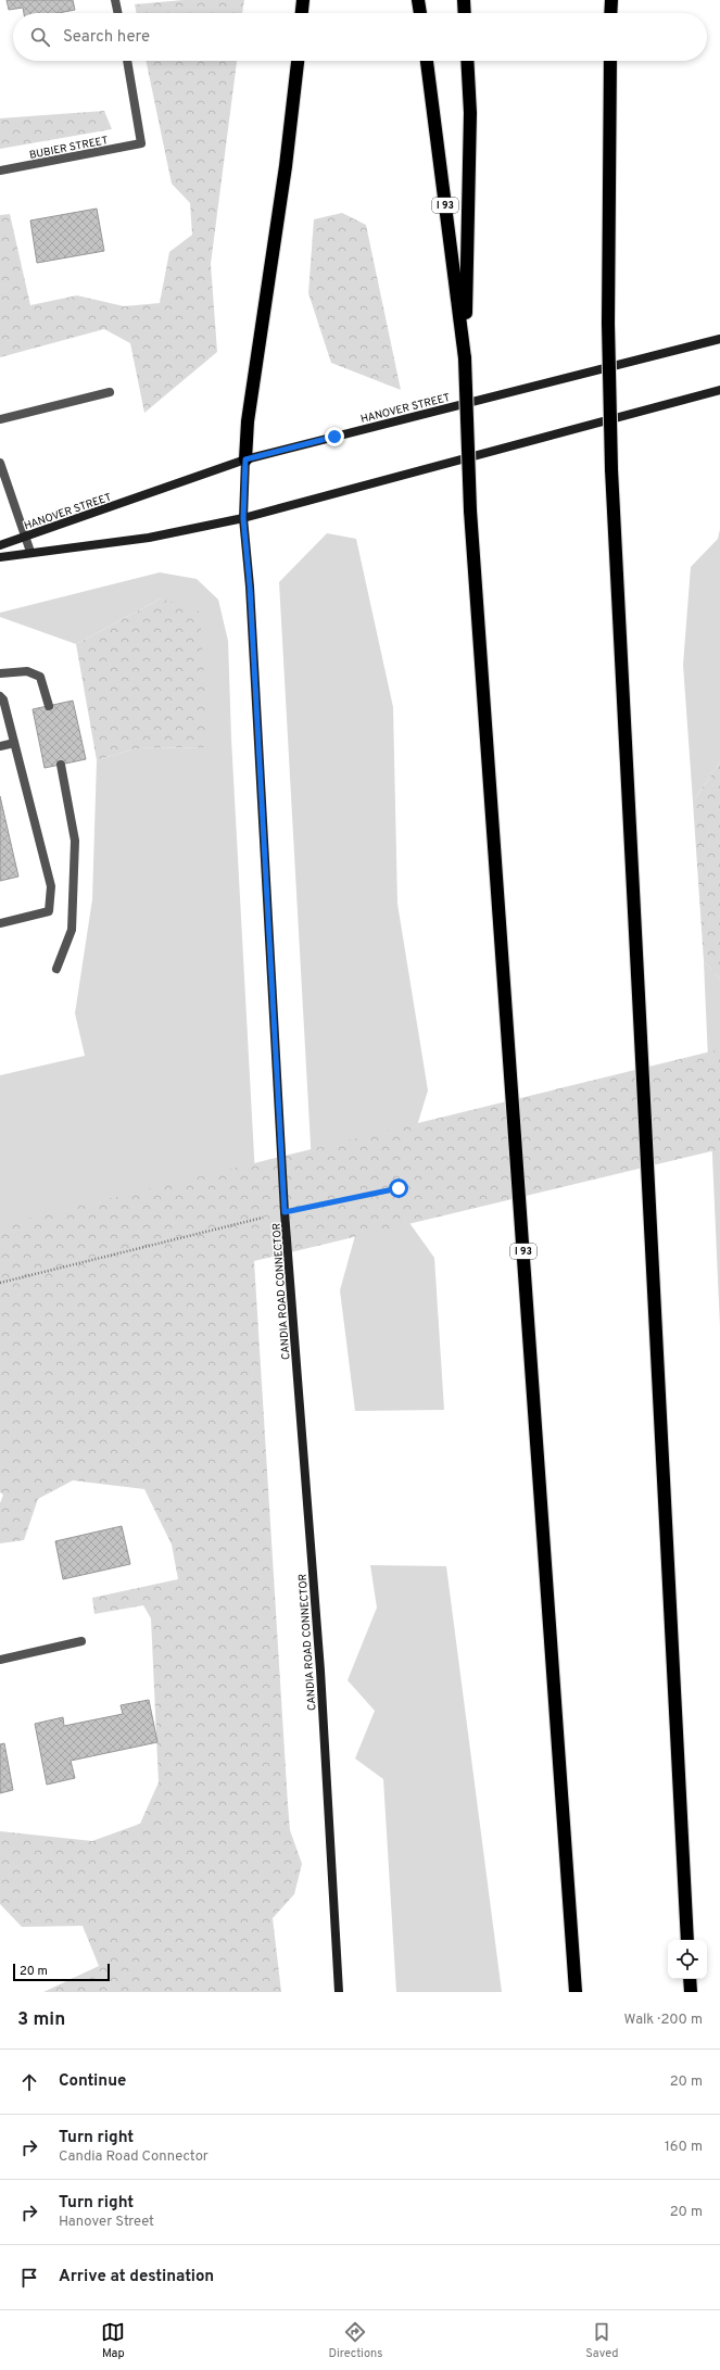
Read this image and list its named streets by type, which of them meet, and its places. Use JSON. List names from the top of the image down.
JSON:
{
  "streets": {
    "highway": ["I 93"],
    "main road": ["HANOVER STREET", "CANDIA ROAD CONNECTOR"],
    "street": ["BUBIER STREET"]
  },
  "crossings": [
    ["HANOVER STREET", "CANDIA ROAD CONNECTOR"]
  ],
  "scale_bar": "20 m",
  "page": {
    "search": "Search here",
    "scale": "20 m",
    "heading": ["3 min", "Walk · 200 m"],
    "list": [
      ["Continue", "20 m"],
      ["Turn right", "Candia Road Connector", "160 m"],
      ["Turn right", "Hanover Street", "20 m"],
      "Arrive at destination"
    ],
    "nav": ["Map", "Directions", "Saved"]
  }
}
